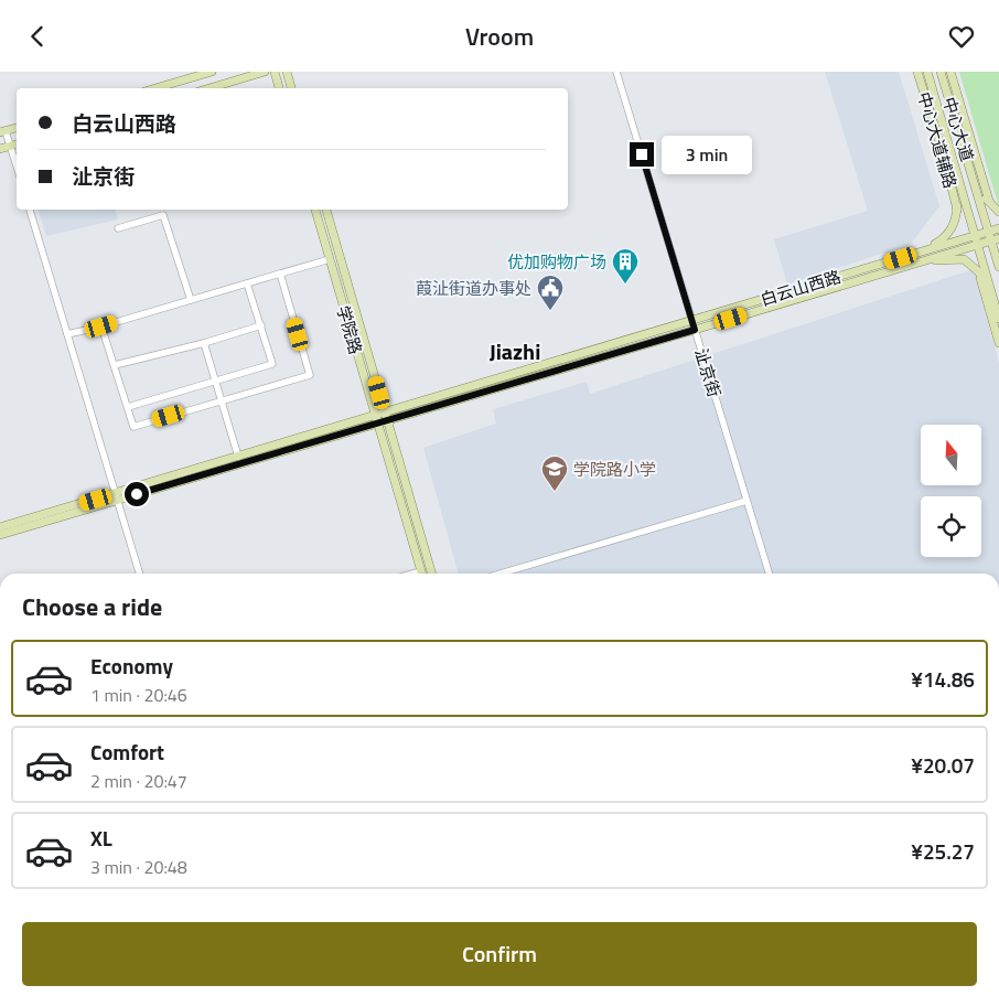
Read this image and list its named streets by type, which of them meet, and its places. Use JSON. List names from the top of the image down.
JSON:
{
  "streets": {
    "main road": [
      "中心大道",
      "中心大道辅路",
      "白云山西路",
      "学院路"
    ],
    "street": ["沚京街"]
  },
  "crossings": [
    ["中心大道", "中心大道辅路"],
    ["中心大道", "白云山西路"],
    ["白云山西路", "学院路"],
    ["白云山西路", "沚京街"]
  ],
  "districts": ["Jiazhi"],
  "places": {
    "building": ["优加购物广场"],
    "public building": ["葭沚街道办事处"],
    "school or university": ["学院路小学"]
  },
  "north": "top",
  "page": {
    "header": "Vroom",
    "banner": ["白云山西路", "沚京街"],
    "bubble": "3 min",
    "heading": "Choose a ride",
    "list": [
      {
        "name": "Economy",
        "note": "1 min · 20:46",
        "value": "¥14.86"
      },
      {
        "name": "Comfort",
        "note": "2 min · 20:47",
        "value": "¥20.07"
      },
      {
        "name": "XL",
        "note": "3 min · 20:48",
        "value": "¥25.27"
      }
    ],
    "buttons": "Confirm"
  }
}
